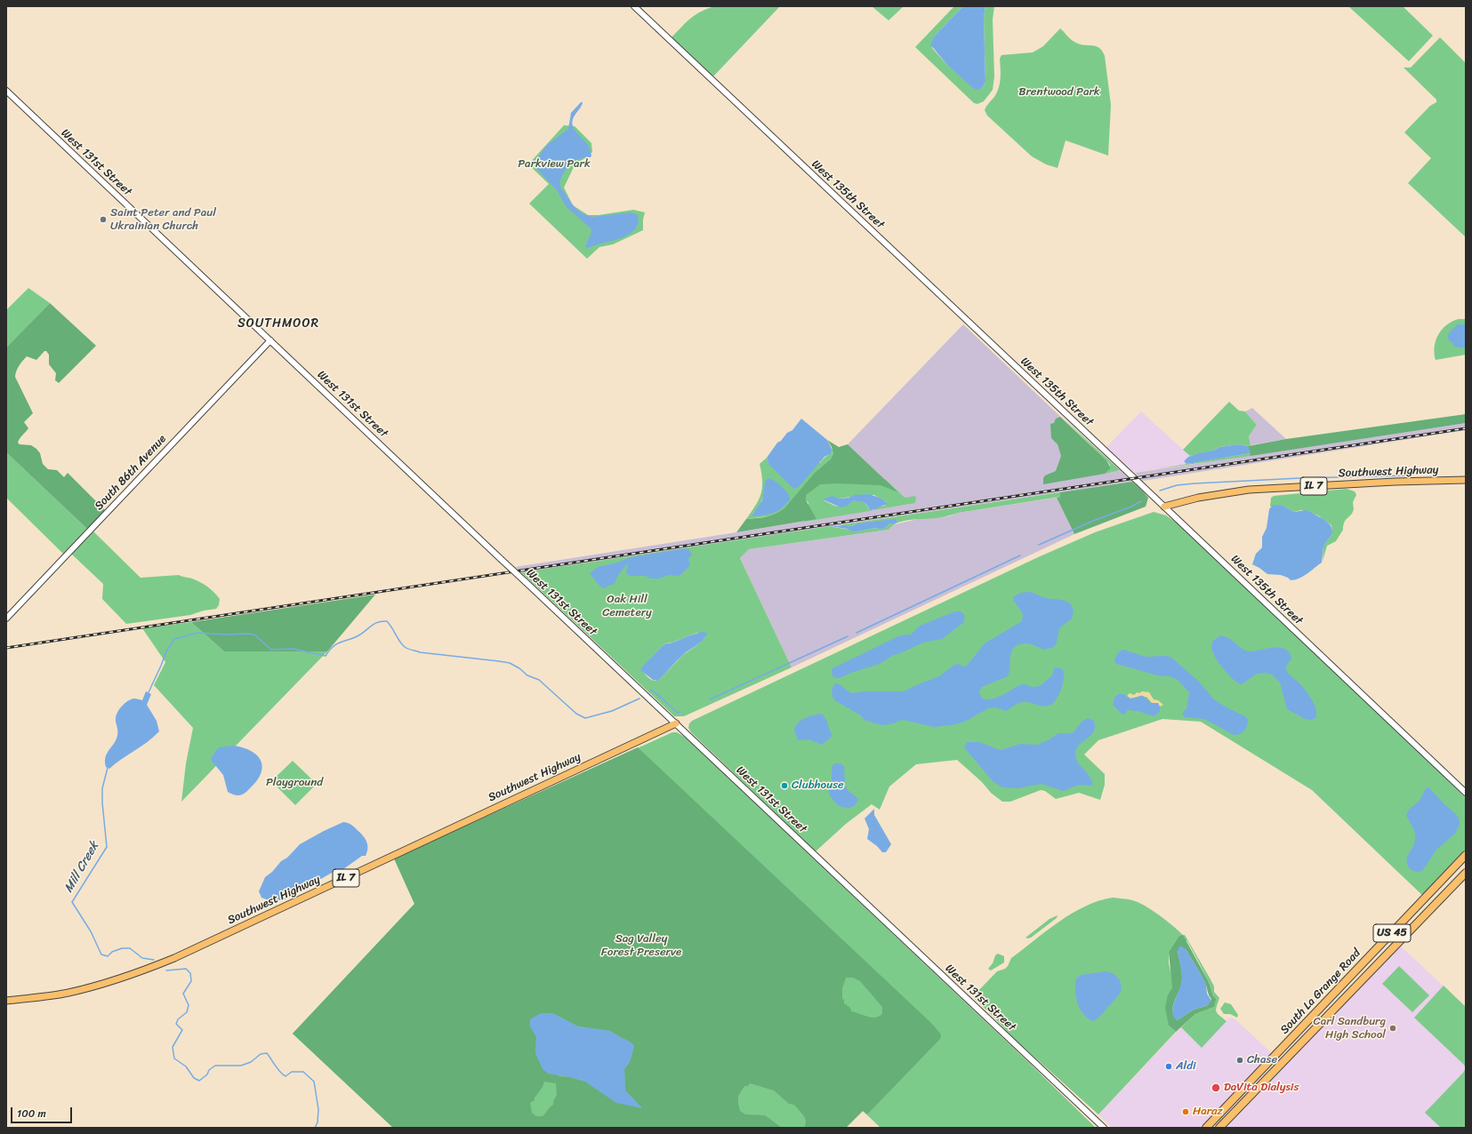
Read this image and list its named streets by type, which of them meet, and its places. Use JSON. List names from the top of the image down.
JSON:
{
  "streets": {
    "highway": ["US 45", "South La Grange Road"],
    "main road": ["Southwest Highway", "IL 7"],
    "street": ["West 131st Street", "West 135th Street", "South 86th Avenue"]
  },
  "crossings": [
    ["West 131st Street", "Southwest Highway"],
    ["West 131st Street", "South 86th Avenue"],
    ["West 135th Street", "Southwest Highway"]
  ],
  "districts": ["SOUTHMOOR"],
  "water": ["Mill Creek"],
  "parks": [
    "Brentwood Park",
    "Parkview Park",
    "Oak Hill Cemetery",
    "Playground",
    "Sag Valley Forest Preserve"
  ],
  "places": [
    "Saint Peter and Paul Ukrainian Church",
    "Clubhouse",
    "Carl Sandburg High School",
    "Chase",
    "Aldi",
    "DaVita Dialysis",
    "Haraz"
  ],
  "scale_bar": "100 m"
}
